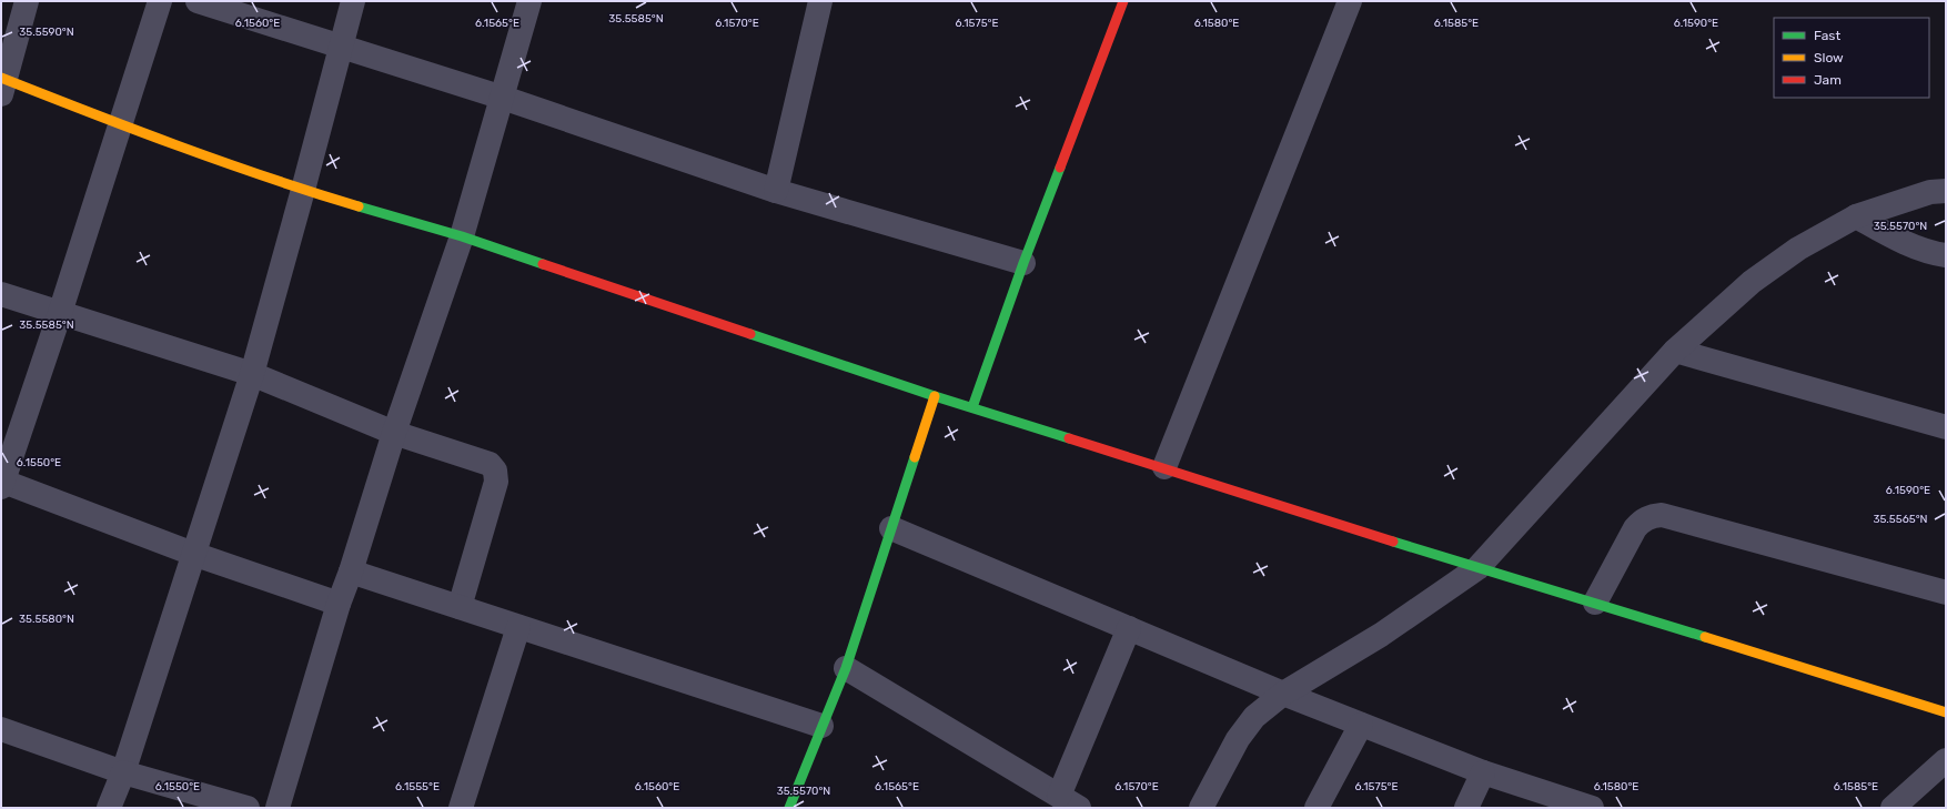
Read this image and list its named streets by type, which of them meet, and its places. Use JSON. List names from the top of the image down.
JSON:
{
  "legend": ["Fast", "Slow", "Jam"],
  "coordinates": [
    "35.5585°N",
    "6.1560°E",
    "6.1565°E",
    "6.1570°E",
    "6.1575°E",
    "6.1580°E",
    "6.1585°E",
    "6.1590°E",
    "35.5590°N",
    "35.5570°N",
    "6.1550°E",
    "35.5565°N",
    "35.5580°N",
    "6.1555°E"
  ]
}
